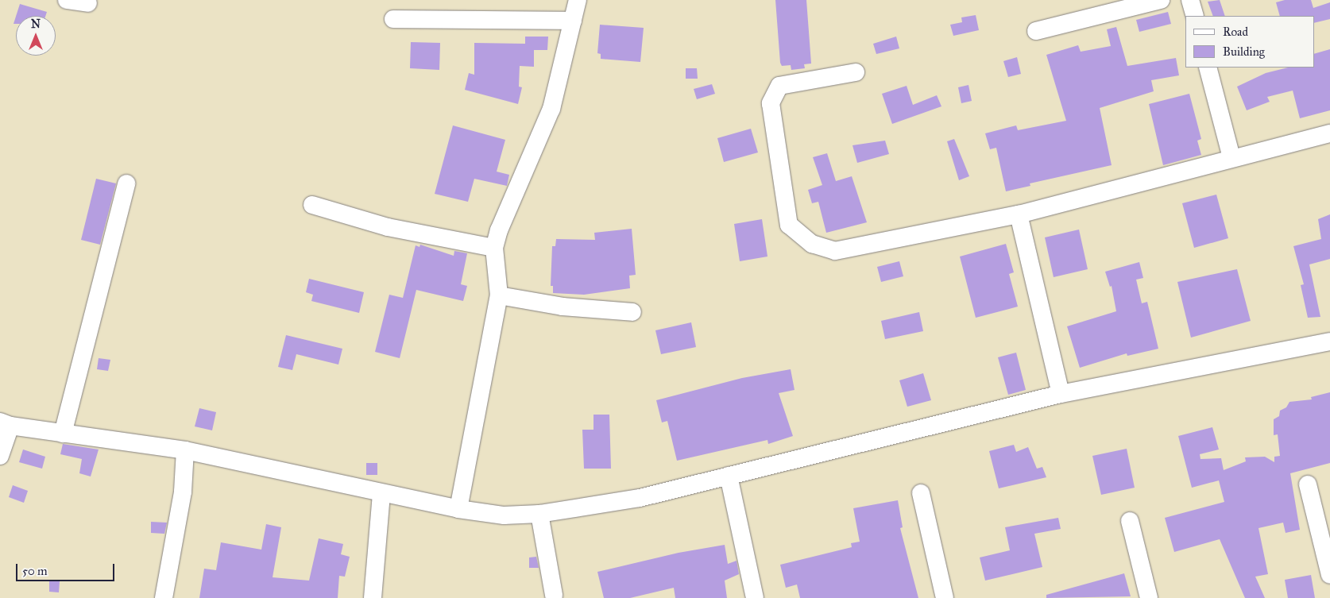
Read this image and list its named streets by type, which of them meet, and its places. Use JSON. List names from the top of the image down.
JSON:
{
  "legend": ["Road", "Building"],
  "scale_bar": "50 m",
  "north": "top"
}
